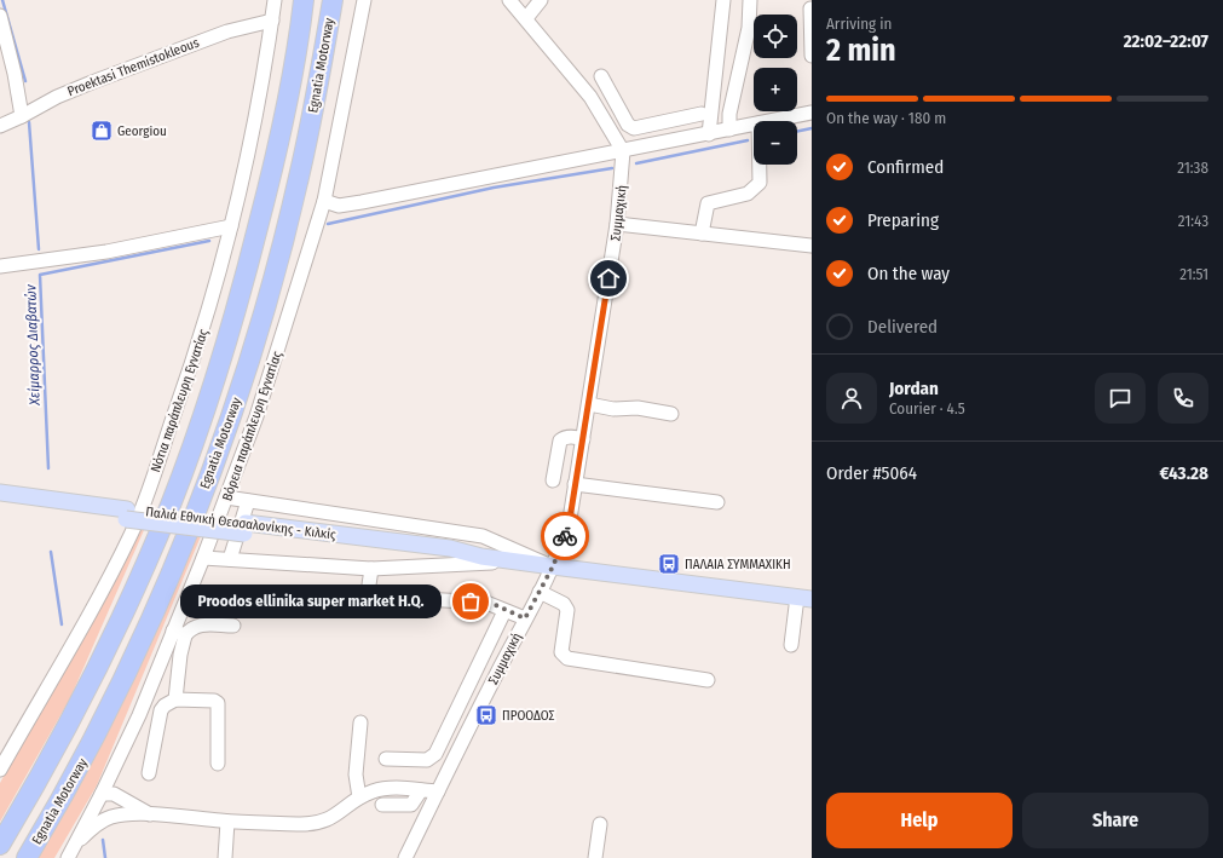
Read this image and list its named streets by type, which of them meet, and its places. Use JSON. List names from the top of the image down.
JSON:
{
  "streets": {
    "highway": ["Egnatia Motorway"],
    "main road": ["Παλιά Εθνική Θεσσαλονίκης - Κιλκίς"],
    "street": [
      "Proektasi Themistokleous",
      "Συμμαχική",
      "Νότια παράπλευρη Εγνατίας",
      "Βόρεια παράπλευρη Εγνατίας"
    ]
  },
  "crossings": [
    ["Proektasi Themistokleous", "Νότια παράπλευρη Εγνατίας"],
    ["Συμμαχική", "Παλιά Εθνική Θεσσαλονίκης - Κιλκίς"]
  ],
  "water": ["Χείμαρρος Διαβατών"],
  "places": {
    "shop": ["Georgiou"],
    "bus stop": ["ΠΑΛΑΙΑ ΣΥΜΜΑΧΙΚΗ", "ΠΡΟΟΔΟΣ"],
    "other": ["Proodos ellinika super market H.Q."]
  },
  "page": {
    "heading": ["2 min", "Arriving in", "22:02–22:07"],
    "panel": [
      "Jordan",
      "Courier · 4.5",
      "Order #5064",
      "€43.28"
    ],
    "map_buttons": ["+", "−"],
    "bar": "On the way · 180 m",
    "list": [
      ["Confirmed", "21:38"],
      ["Preparing", "21:43"],
      ["On the way", "21:51"],
      "Delivered"
    ],
    "bubble": "Proodos ellinika super market H.Q.",
    "buttons": ["Help", "Share"]
  }
}
